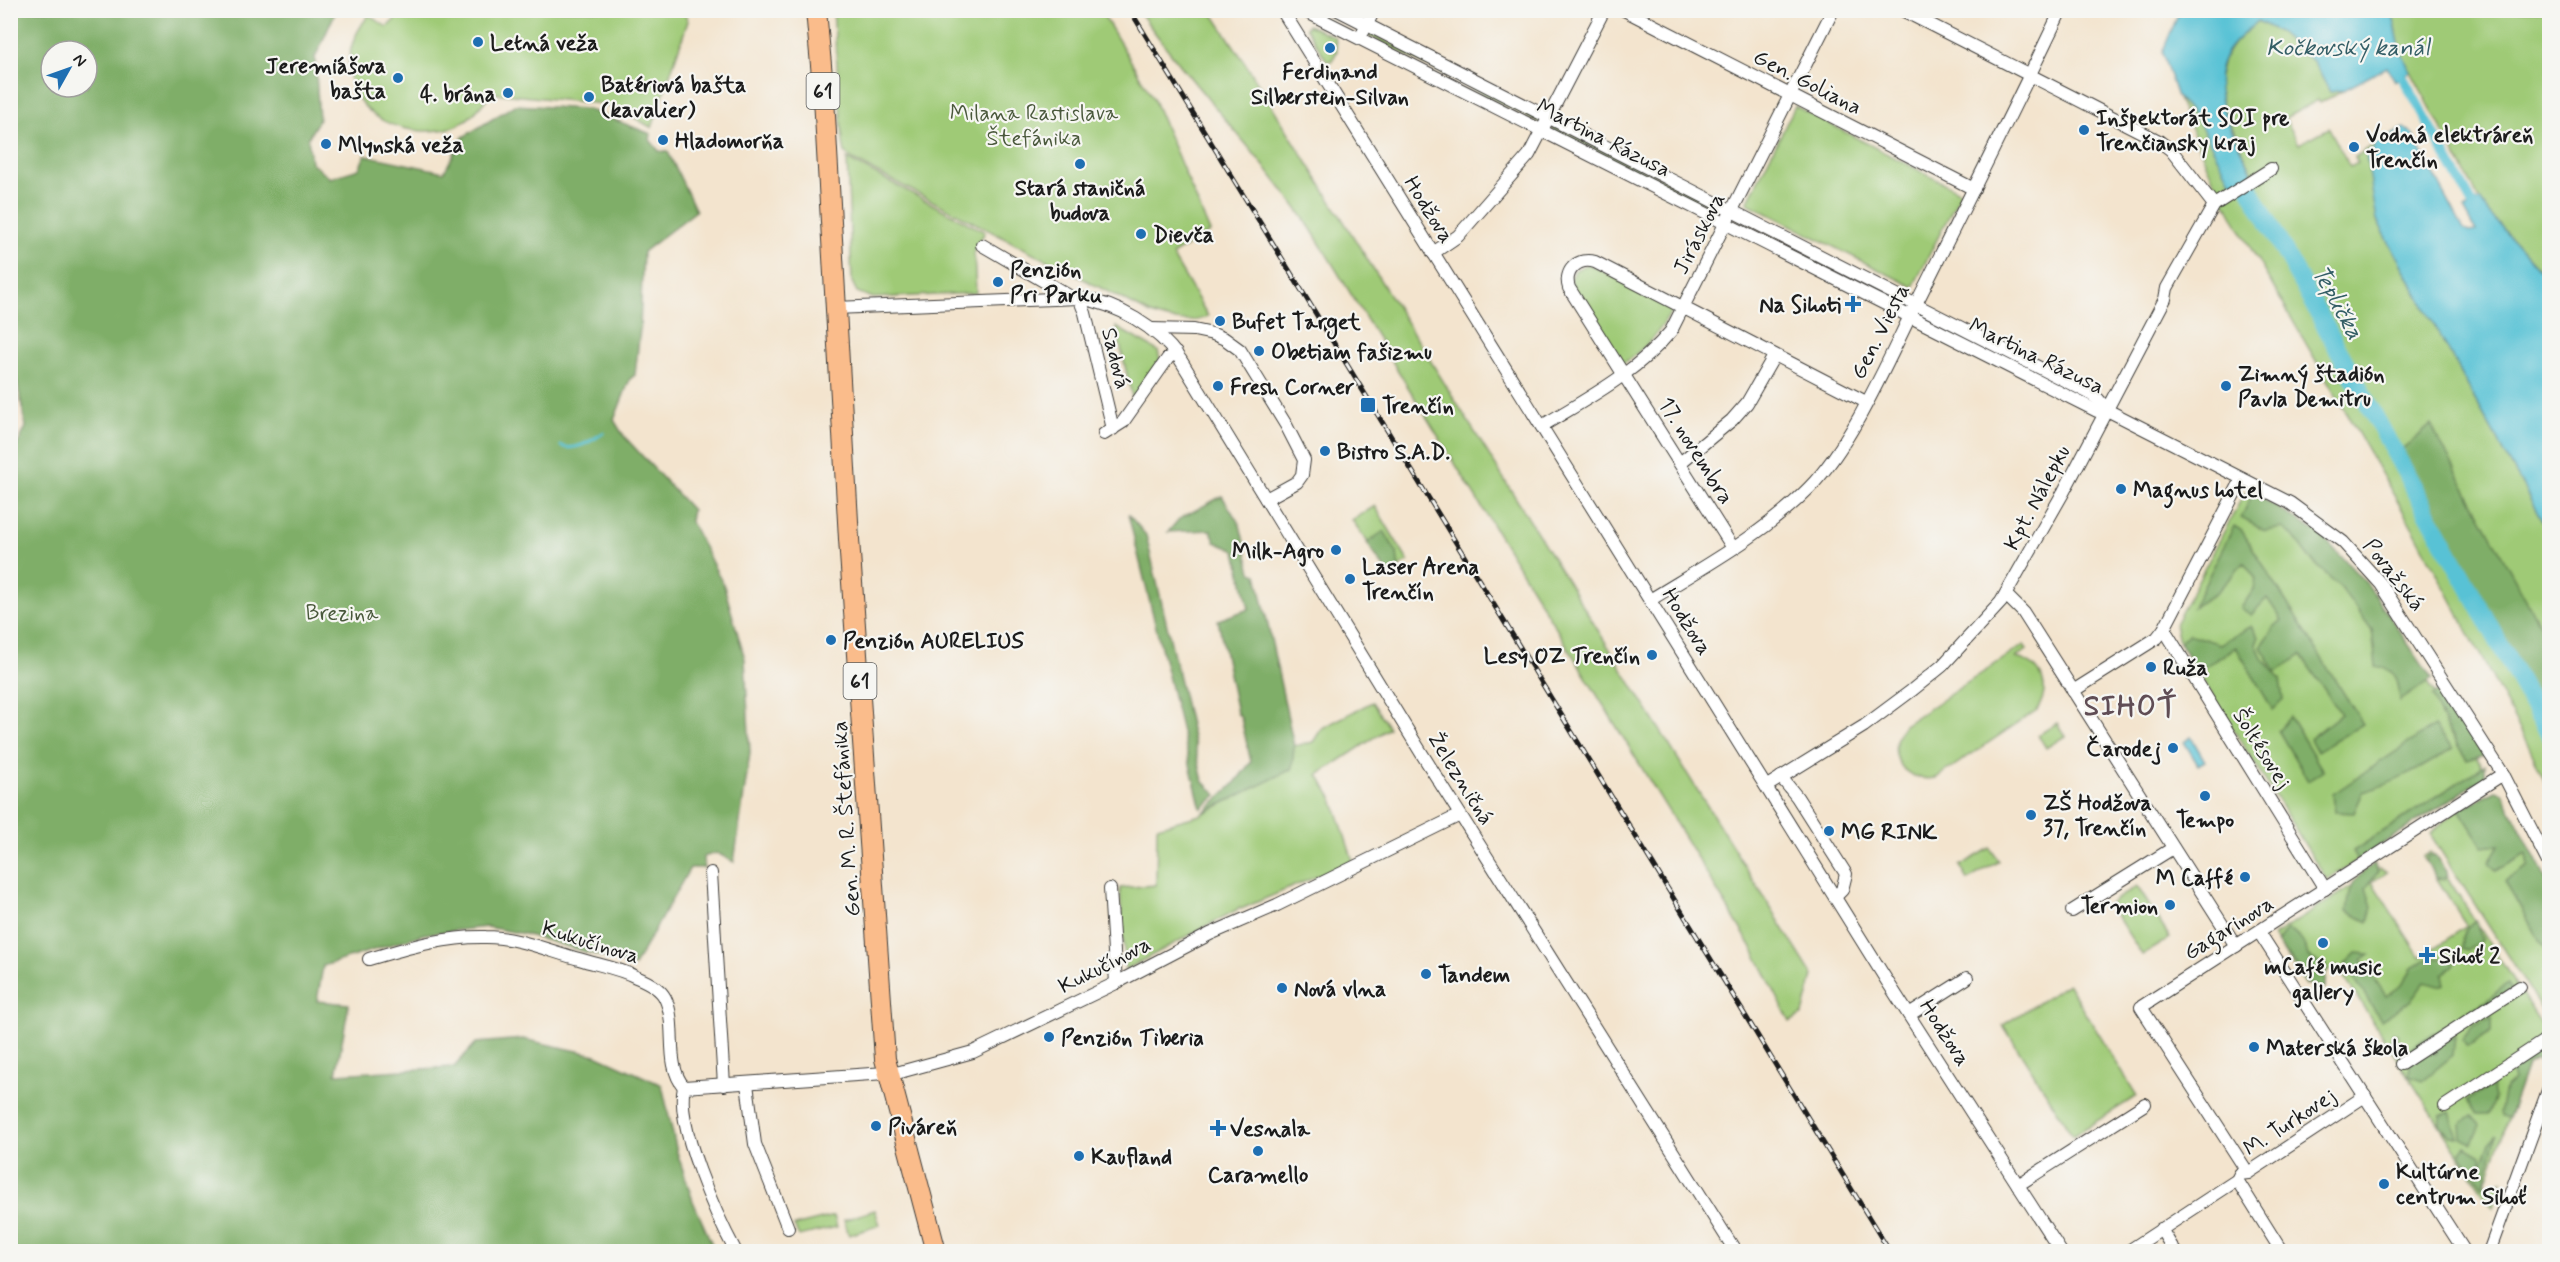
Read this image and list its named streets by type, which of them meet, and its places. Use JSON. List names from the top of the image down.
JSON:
{
  "streets": {
    "main road": ["61", "Gen. M. R. Štefánika"],
    "street": [
      "Gen. Goliana",
      "Martina Rázusa",
      "Hodžova",
      "Jiráskova",
      "Gen. Viesta",
      "Sadová",
      "17. novembra",
      "Kpt. Nálepku",
      "Považská",
      "Šoltésovej",
      "Železničná",
      "Gagarinova",
      "Kukučínova",
      "M. Turkovej"
    ]
  },
  "crossings": [
    ["Gen. Goliana", "Jiráskova"],
    ["Gen. Goliana", "Gen. Viesta"],
    ["61", "Gen. M. R. Štefánika"],
    ["61", "Kukučínova"],
    ["Martina Rázusa", "Jiráskova"],
    ["Martina Rázusa", "Gen. Viesta"],
    ["Martina Rázusa", "Kpt. Nálepku"],
    ["Martina Rázusa", "Považská"],
    ["Hodžova", "Jiráskova"],
    ["Hodžova", "Gen. Viesta"],
    ["Hodžova", "Kpt. Nálepku"],
    ["Jiráskova", "17. novembra"],
    ["Gen. Viesta", "17. novembra"],
    ["Sadová", "Železničná"],
    ["Kpt. Nálepku", "Považská"],
    ["Považská", "Gagarinova"],
    ["Šoltésovej", "Gagarinova"],
    ["Železničná", "Kukučínova"],
    ["Gen. M. R. Štefánika", "Kukučínova"],
    ["Gagarinova", "M. Turkovej"]
  ],
  "districts": ["SIHOŤ"],
  "water": ["Kočkovský kanál", "Teplička"],
  "parks": ["Milana Rastislava Štefánika", "Brezina"],
  "places": {
    "other": [
      "Letná veža",
      "Ferdinand Silberstein-Silvan",
      "Jeremiášova bašta",
      "4. brána",
      "Batériová bašta (kavalier)",
      "Inšpektorát SOI pre Trenčiansky kraj",
      "Hladomorňa",
      "Mlynská veža",
      "Vodná elektráreň Trenčín",
      "Stará staničná budova",
      "Dievča",
      "Penzión Pri Parku",
      "Bufet Target",
      "Obetiam fašizmu",
      "Fresh Corner",
      "Zimný štadión Pavla Demitru",
      "Bistro S.A.D.",
      "Magnus hotel",
      "Milk-Agro",
      "Laser Arena Trenčín",
      "Penzión AURELIUS",
      "Lesy OZ Trenčín",
      "Ruža",
      "Čarodej",
      "Tempo",
      "ZŠ Hodžova 37, Trenčín",
      "MG RINK",
      "M Caffé",
      "Termion",
      "mCafé music gallery",
      "Tandem",
      "Nová vlna",
      "Penzión Tiberia",
      "Materská škola",
      "Piváreň",
      "Caramello",
      "Kaufland",
      "Kultúrne centrum Sihoť"
    ],
    "health": ["Na Sihoti", "Sihoť 2", "Vesnala"],
    "transit": ["Trenčín"]
  },
  "north": "top right"
}
